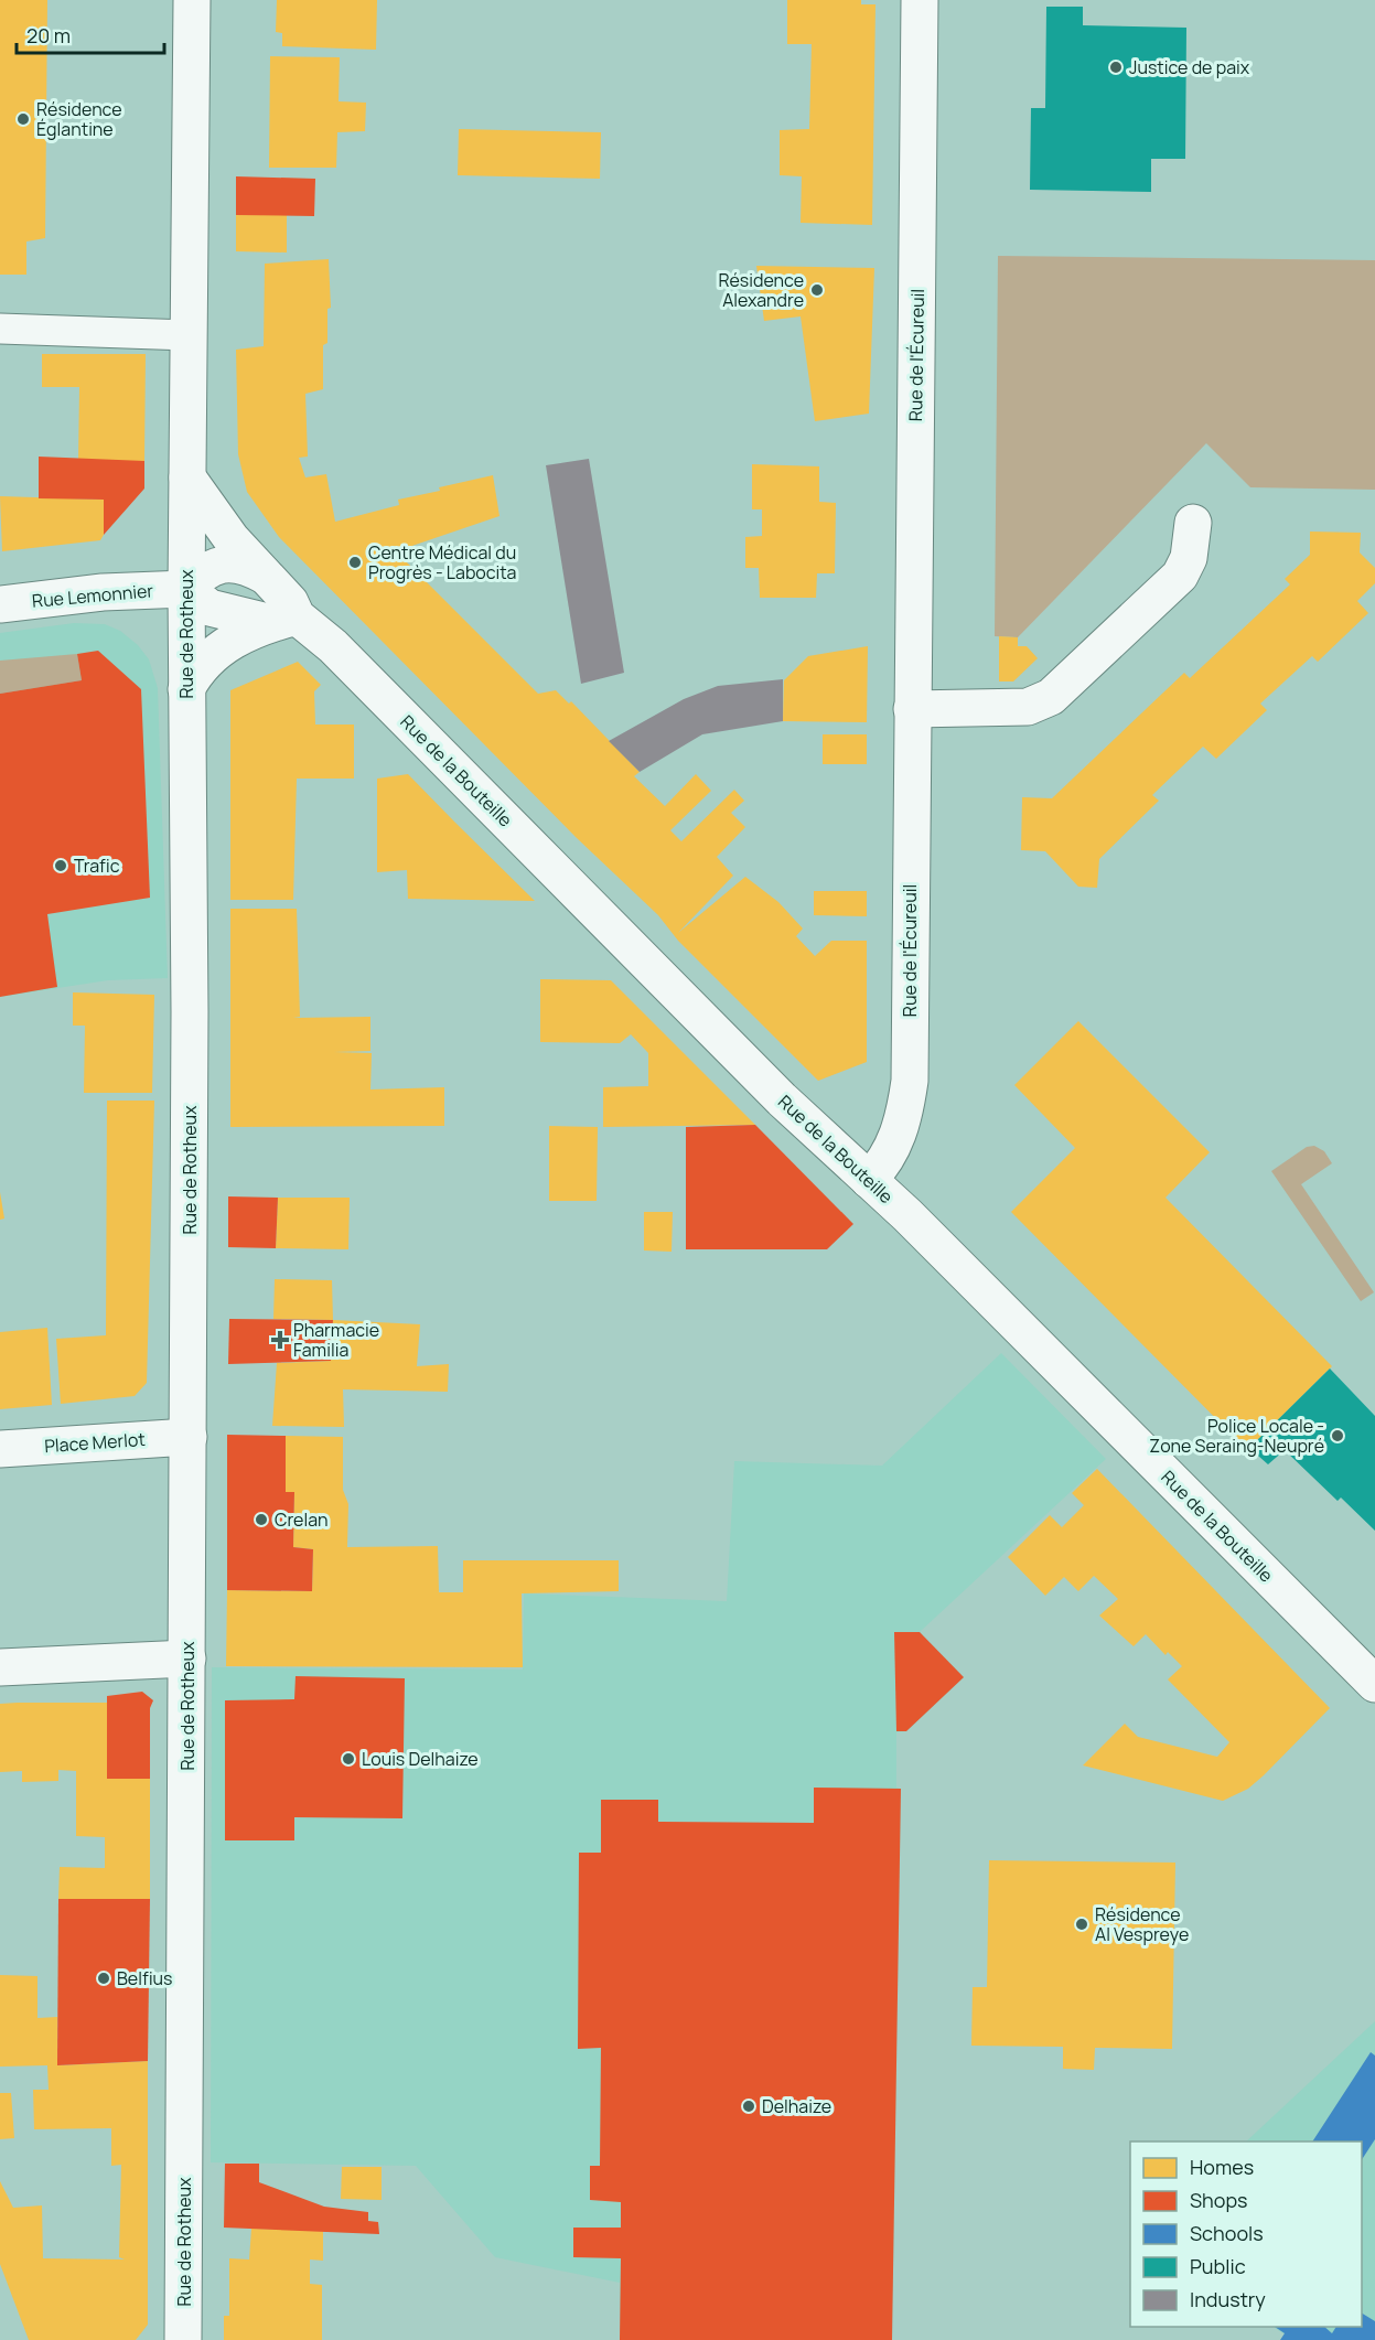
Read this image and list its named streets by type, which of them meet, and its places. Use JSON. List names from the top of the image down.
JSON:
{
  "streets": {
    "street": [
      "Rue de l'Écureuil",
      "Rue Lemonnier",
      "Rue de Rotheux",
      "Rue de la Bouteille",
      "Place Merlot"
    ]
  },
  "crossings": [
    ["Rue de l'Écureuil", "Rue de la Bouteille"],
    ["Rue Lemonnier", "Rue de Rotheux"],
    ["Rue Lemonnier", "Rue de la Bouteille"],
    ["Rue de Rotheux", "Rue de la Bouteille"],
    ["Rue de Rotheux", "Place Merlot"]
  ],
  "places": {
    "other": [
      "Justice de paix",
      "Résidence Églantine",
      "Résidence Alexandre",
      "Centre Médical du Progrès - Labocita",
      "Trafic",
      "Police Locale - Zone Seraing-Neupré",
      "Crelan",
      "Louis Delhaize",
      "Résidence Al Vespreye",
      "Belfius",
      "Delhaize"
    ],
    "health": ["Pharmacie Familia"]
  },
  "legend": [
    "Homes",
    "Shops",
    "Schools",
    "Public",
    "Industry"
  ],
  "scale_bar": "20 m"
}
